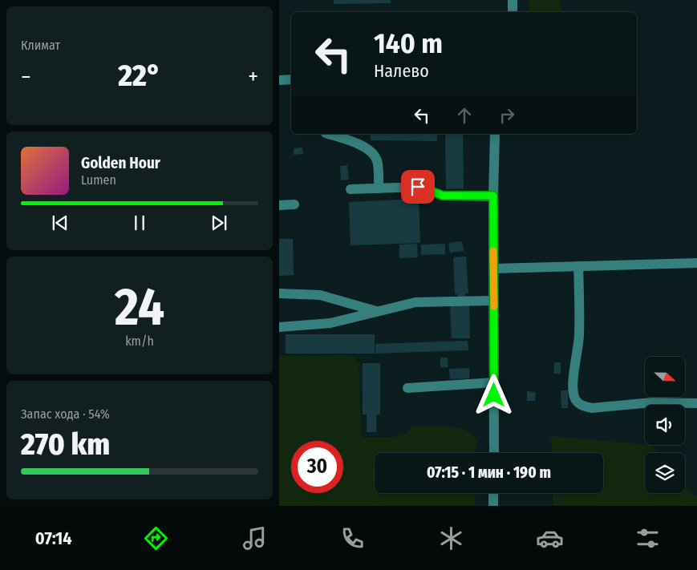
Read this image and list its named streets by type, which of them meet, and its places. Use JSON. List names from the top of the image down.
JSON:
{
  "north": "right",
  "page": {
    "tile": [
      "Климат",
      ["24", "km/h"],
      ["Запас хода · 54%", "270 km"]
    ],
    "turn": ["140 m", "Налево"],
    "heat": ["−", "22°", "+"],
    "song": ["Golden Hour", "Lumen"],
    "limit": "30",
    "trip": "07:15 · 1 мин · 190 m",
    "tabs": "07:14"
  }
}
